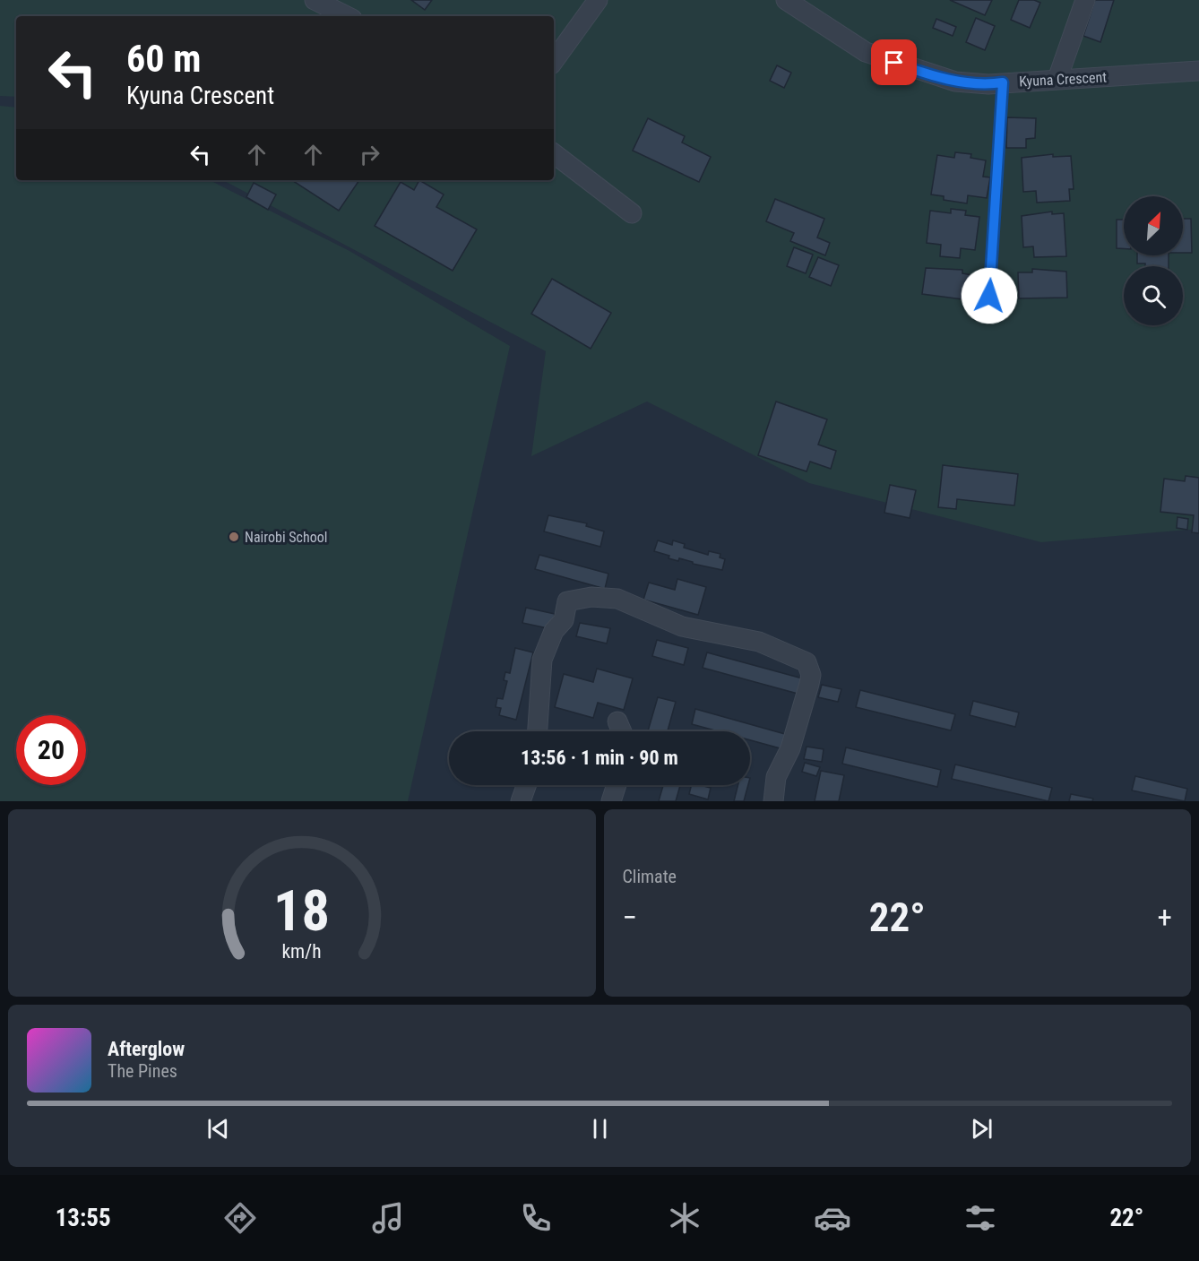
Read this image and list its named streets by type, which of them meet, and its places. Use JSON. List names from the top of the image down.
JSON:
{
  "streets": {
    "street": ["Kyuna Crescent"]
  },
  "places": ["Nairobi School"],
  "north": "top right",
  "page": {
    "turn": ["60 m", "Kyuna Crescent"],
    "limit": "20",
    "trip": "13:56 · 1 min · 90 m",
    "tile": "Climate",
    "heat": ["−", "22°", "+"],
    "song": ["Afterglow", "The Pines"],
    "tabs": ["13:55", "22°"],
    "gauge": ["18", "km/h"]
  }
}
